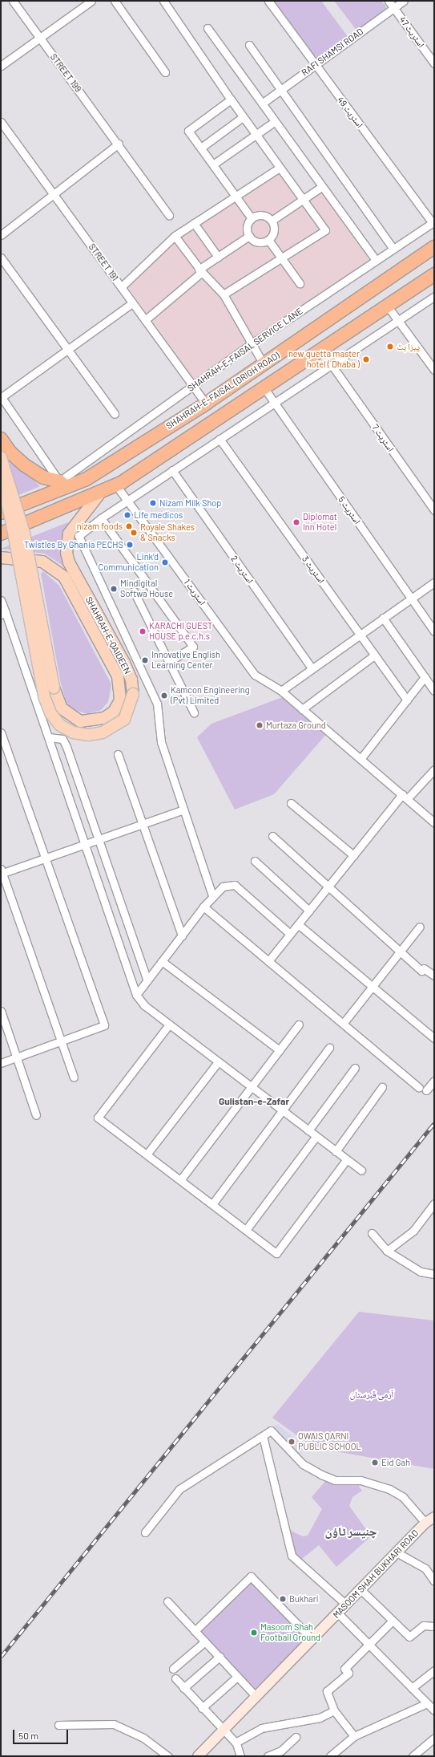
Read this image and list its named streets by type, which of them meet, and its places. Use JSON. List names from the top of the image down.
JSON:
{
  "streets": {
    "highway": ["SHAHRAH-E-FAISAL (DRIGH ROAD)"],
    "main road": ["SHAHRAH-E-QAIDEEN"],
    "street": [
      "اسٹریٹ 47",
      "RAFI SHAMSI ROAD",
      "STREET 199",
      "اسٹریٹ 49",
      "STREET 191",
      "SHAHRAH-E-FAISAL SERVICE LANE",
      "اسٹریٹ 7",
      "اسٹریٹ 5",
      "اسٹریٹ 2",
      "اسٹریٹ 3",
      "اسٹریٹ 1",
      "MASOOM SHAH BUKHARI ROAD"
    ]
  },
  "crossings": [
    ["اسٹریٹ 47", "RAFI SHAMSI ROAD"],
    ["RAFI SHAMSI ROAD", "اسٹریٹ 49"],
    ["اسٹریٹ 49", "SHAHRAH-E-FAISAL SERVICE LANE"],
    ["STREET 191", "SHAHRAH-E-FAISAL SERVICE LANE"],
    ["STREET 191", "SHAHRAH-E-FAISAL (DRIGH ROAD)"],
    ["SHAHRAH-E-FAISAL SERVICE LANE", "SHAHRAH-E-FAISAL (DRIGH ROAD)"]
  ],
  "districts": ["Gulistan-e-Zafar", "چنیسر ٹاؤن"],
  "parks": ["آرمی قبرستان"],
  "places": [
    "پیزا ہٹ",
    "new quetta master hotel ( Dhaba )",
    "Nizam Milk Shop",
    "Life medicos",
    "Diplomat Inn Hotel",
    "nizam foods",
    "Royale Shakes & Snacks",
    "Twistles By Ghania PECHS",
    "Link'd Communication",
    "Mindigital Softwa House",
    "KARACHI GUEST HOUSE p.e.c.h.s",
    "Innovative English Learning Center",
    "Kamcon Engineering (Pvt) Limited",
    "Murtaza Ground",
    "OWAIS QARNI PUBLIC SCHOOL",
    "Eid Gah",
    "Bukhari",
    "Masoom Shah Football Ground"
  ],
  "scale_bar": "50 m"
}
